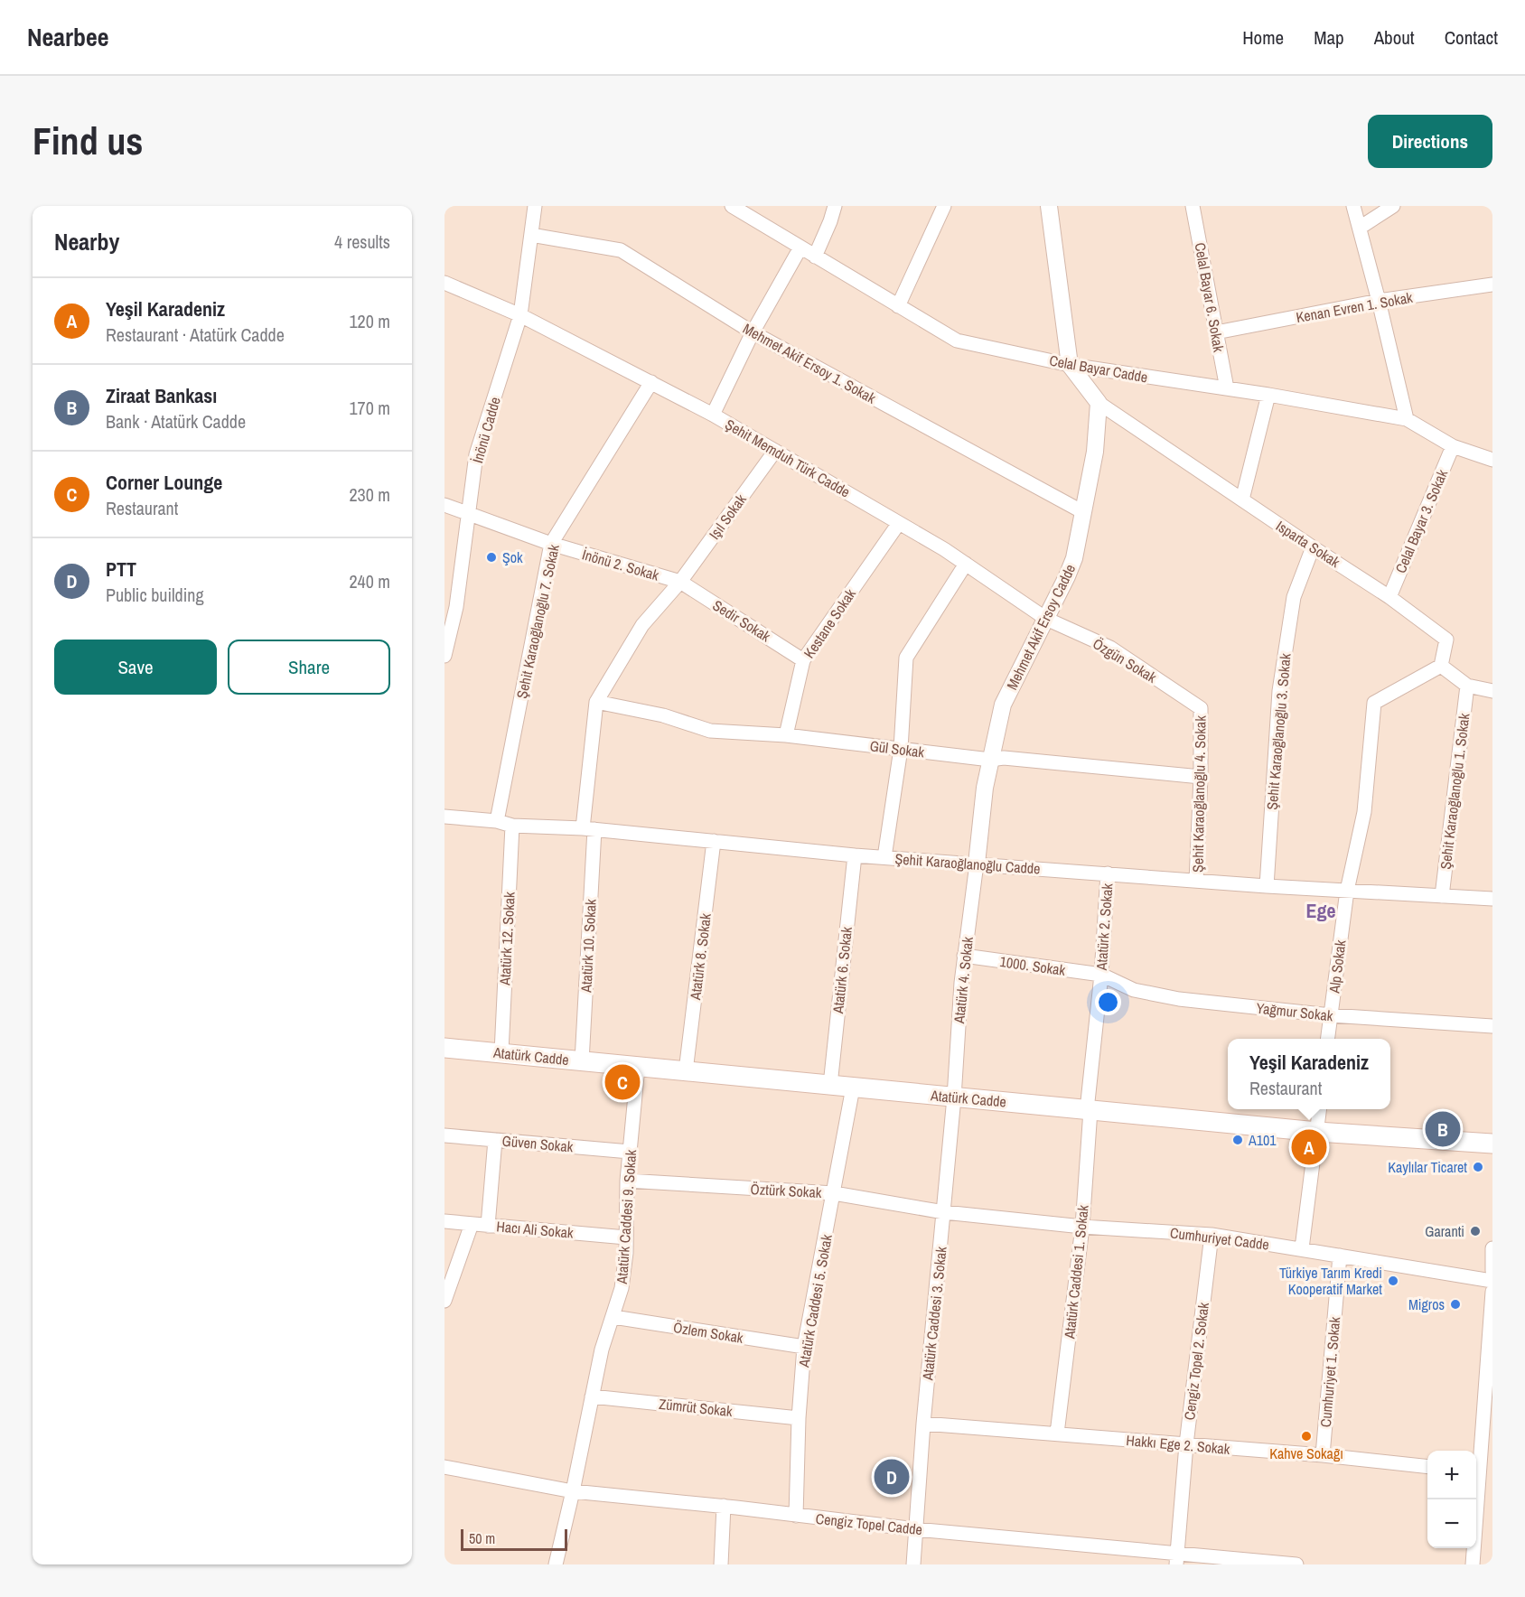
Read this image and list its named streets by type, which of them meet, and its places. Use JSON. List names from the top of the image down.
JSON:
{
  "streets": {
    "main road": ["Atatürk Cadde"],
    "street": [
      "Celal Bayar 6. Sokak",
      "Kenan Evren 1. Sokak",
      "Mehmet Akif Ersoy 1. Sokak",
      "Celal Bayar Cadde",
      "İnönü Cadde",
      "Şehit Memduh Türk Cadde",
      "Işıl Sokak",
      "Celal Bayar 3. Sokak",
      "Isparta Sokak",
      "İnönü 2. Sokak",
      "Sedir Sokak",
      "Şehit Karaoğlanoğlu 7. Sokak",
      "Kestane Sokak",
      "Mehmet Akif Ersoy Cadde",
      "Özgün Sokak",
      "Şehit Karaoğlanoğlu 3. Sokak",
      "Gül Sokak",
      "Şehit Karaoğlanoğlu 1. Sokak",
      "Şehit Karaoğlanoğlu 4. Sokak",
      "Şehit Karaoğlanoğlu Cadde",
      "Atatürk 2. Sokak",
      "Atatürk 12. Sokak",
      "Atatürk 10. Sokak",
      "Atatürk 8. Sokak",
      "1000. Sokak",
      "Alp Sokak",
      "Atatürk 6. Sokak",
      "Atatürk 4. Sokak",
      "Yağmur Sokak",
      "Güven Sokak",
      "Öztürk Sokak",
      "Atatürk Caddesi 9. Sokak",
      "Hacı Ali Sokak",
      "Cumhuriyet Cadde",
      "Atatürk Caddesi 1. Sokak",
      "Atatürk Caddesi 5. Sokak",
      "Atatürk Caddesi 3. Sokak",
      "Özlem Sokak",
      "Cengiz Topel 2. Sokak",
      "Cumhuriyet 1. Sokak",
      "Zümrüt Sokak",
      "Hakkı Ege 2. Sokak",
      "Cengiz Topel Cadde"
    ]
  },
  "crossings": [
    ["Celal Bayar 6. Sokak", "Kenan Evren 1. Sokak"],
    ["Celal Bayar 6. Sokak", "Celal Bayar Cadde"],
    ["Mehmet Akif Ersoy 1. Sokak", "İnönü Cadde"],
    ["Mehmet Akif Ersoy 1. Sokak", "Mehmet Akif Ersoy Cadde"],
    ["Celal Bayar Cadde", "Celal Bayar 3. Sokak"],
    ["İnönü Cadde", "Şehit Memduh Türk Cadde"],
    ["İnönü Cadde", "İnönü 2. Sokak"],
    ["Şehit Memduh Türk Cadde", "Işıl Sokak"],
    ["Şehit Memduh Türk Cadde", "Şehit Karaoğlanoğlu 7. Sokak"],
    ["Şehit Memduh Türk Cadde", "Kestane Sokak"],
    ["Şehit Memduh Türk Cadde", "Mehmet Akif Ersoy Cadde"],
    ["Şehit Memduh Türk Cadde", "Özgün Sokak"],
    ["Işıl Sokak", "İnönü 2. Sokak"],
    ["Işıl Sokak", "Sedir Sokak"],
    ["Işıl Sokak", "Gül Sokak"],
    ["Işıl Sokak", "Atatürk 10. Sokak"],
    ["Celal Bayar 3. Sokak", "Isparta Sokak"],
    ["Isparta Sokak", "Mehmet Akif Ersoy Cadde"],
    ["Isparta Sokak", "Şehit Karaoğlanoğlu 3. Sokak"],
    ["Isparta Sokak", "Alp Sokak"],
    ["İnönü 2. Sokak", "Sedir Sokak"],
    ["İnönü 2. Sokak", "Şehit Karaoğlanoğlu 7. Sokak"],
    ["Sedir Sokak", "Kestane Sokak"],
    ["Şehit Karaoğlanoğlu 7. Sokak", "Şehit Karaoğlanoğlu Cadde"],
    ["Kestane Sokak", "Gül Sokak"],
    ["Mehmet Akif Ersoy Cadde", "Özgün Sokak"],
    ["Mehmet Akif Ersoy Cadde", "Gül Sokak"],
    ["Mehmet Akif Ersoy Cadde", "Şehit Karaoğlanoğlu Cadde"],
    ["Mehmet Akif Ersoy Cadde", "Atatürk 4. Sokak"],
    ["Özgün Sokak", "Şehit Karaoğlanoğlu 4. Sokak"],
    ["Şehit Karaoğlanoğlu 3. Sokak", "Şehit Karaoğlanoğlu Cadde"],
    ["Gül Sokak", "Şehit Karaoğlanoğlu 4. Sokak"],
    ["Gül Sokak", "Atatürk 10. Sokak"],
    ["Şehit Karaoğlanoğlu 1. Sokak", "Şehit Karaoğlanoğlu Cadde"],
    ["Şehit Karaoğlanoğlu 4. Sokak", "Şehit Karaoğlanoğlu Cadde"],
    ["Şehit Karaoğlanoğlu Cadde", "Atatürk 2. Sokak"],
    ["Şehit Karaoğlanoğlu Cadde", "Atatürk 12. Sokak"],
    ["Şehit Karaoğlanoğlu Cadde", "Atatürk 10. Sokak"],
    ["Şehit Karaoğlanoğlu Cadde", "Atatürk 8. Sokak"],
    ["Şehit Karaoğlanoğlu Cadde", "Alp Sokak"],
    ["Şehit Karaoğlanoğlu Cadde", "Atatürk 6. Sokak"],
    ["Şehit Karaoğlanoğlu Cadde", "Atatürk 4. Sokak"],
    ["Atatürk 2. Sokak", "1000. Sokak"],
    ["Atatürk 2. Sokak", "Yağmur Sokak"],
    ["Atatürk 2. Sokak", "Atatürk Cadde"],
    ["Atatürk 2. Sokak", "Atatürk Caddesi 1. Sokak"],
    ["Atatürk 12. Sokak", "Atatürk Cadde"],
    ["Atatürk 10. Sokak", "Atatürk Cadde"],
    ["Atatürk 8. Sokak", "Atatürk Cadde"],
    ["1000. Sokak", "Atatürk 4. Sokak"],
    ["1000. Sokak", "Yağmur Sokak"],
    ["Alp Sokak", "Yağmur Sokak"],
    ["Atatürk 6. Sokak", "Atatürk Cadde"],
    ["Atatürk 4. Sokak", "Atatürk Cadde"],
    ["Atatürk 4. Sokak", "Atatürk Caddesi 3. Sokak"],
    ["Atatürk Cadde", "Atatürk Caddesi 9. Sokak"],
    ["Atatürk Cadde", "Atatürk Caddesi 1. Sokak"],
    ["Atatürk Cadde", "Atatürk Caddesi 5. Sokak"],
    ["Atatürk Cadde", "Atatürk Caddesi 3. Sokak"],
    ["Güven Sokak", "Atatürk Caddesi 9. Sokak"],
    ["Öztürk Sokak", "Atatürk Caddesi 9. Sokak"],
    ["Öztürk Sokak", "Cumhuriyet Cadde"],
    ["Öztürk Sokak", "Atatürk Caddesi 5. Sokak"],
    ["Öztürk Sokak", "Atatürk Caddesi 3. Sokak"],
    ["Atatürk Caddesi 9. Sokak", "Hacı Ali Sokak"],
    ["Atatürk Caddesi 9. Sokak", "Özlem Sokak"],
    ["Atatürk Caddesi 9. Sokak", "Zümrüt Sokak"],
    ["Atatürk Caddesi 9. Sokak", "Cengiz Topel Cadde"],
    ["Cumhuriyet Cadde", "Atatürk Caddesi 1. Sokak"],
    ["Cumhuriyet Cadde", "Atatürk Caddesi 3. Sokak"],
    ["Cumhuriyet Cadde", "Cengiz Topel 2. Sokak"],
    ["Cumhuriyet Cadde", "Cumhuriyet 1. Sokak"],
    ["Atatürk Caddesi 1. Sokak", "Hakkı Ege 2. Sokak"],
    ["Atatürk Caddesi 5. Sokak", "Özlem Sokak"],
    ["Atatürk Caddesi 5. Sokak", "Zümrüt Sokak"],
    ["Atatürk Caddesi 5. Sokak", "Cengiz Topel Cadde"],
    ["Atatürk Caddesi 3. Sokak", "Hakkı Ege 2. Sokak"],
    ["Atatürk Caddesi 3. Sokak", "Cengiz Topel Cadde"],
    ["Cengiz Topel 2. Sokak", "Hakkı Ege 2. Sokak"],
    ["Cengiz Topel 2. Sokak", "Cengiz Topel Cadde"],
    ["Cumhuriyet 1. Sokak", "Hakkı Ege 2. Sokak"]
  ],
  "districts": ["Ege"],
  "places": [
    "Şok",
    "A101",
    "Kaylılar Ticaret",
    "Garanti",
    "Türkiye Tarım Kredi Kooperatif Market",
    "Migros",
    "Kahve Sokağı"
  ],
  "scale_bar": "50 m",
  "page": {
    "header": "Nearbee",
    "nav": [
      "Home",
      "Map",
      "About",
      "Contact"
    ],
    "buttons": [
      "Directions",
      ["Save", "Share"]
    ],
    "title": "Find us",
    "heading": ["Nearby", "4 results"],
    "list": [
      {
        "mark": "A",
        "name": "Yeşil Karadeniz",
        "note": "Restaurant · Atatürk Cadde",
        "value": "120 m"
      },
      {
        "mark": "B",
        "name": "Ziraat Bankası",
        "note": "Bank · Atatürk Cadde",
        "value": "170 m"
      },
      {
        "mark": "C",
        "name": "Corner Lounge",
        "note": "Restaurant",
        "value": "230 m"
      },
      {
        "mark": "D",
        "name": "PTT",
        "note": "Public building",
        "value": "240 m"
      }
    ],
    "popup": ["Yeşil Karadeniz", "Restaurant"],
    "pins": [
      "C",
      "B",
      "A",
      "D"
    ],
    "map_buttons": ["+", "−"],
    "scale": "50 m"
  }
}
